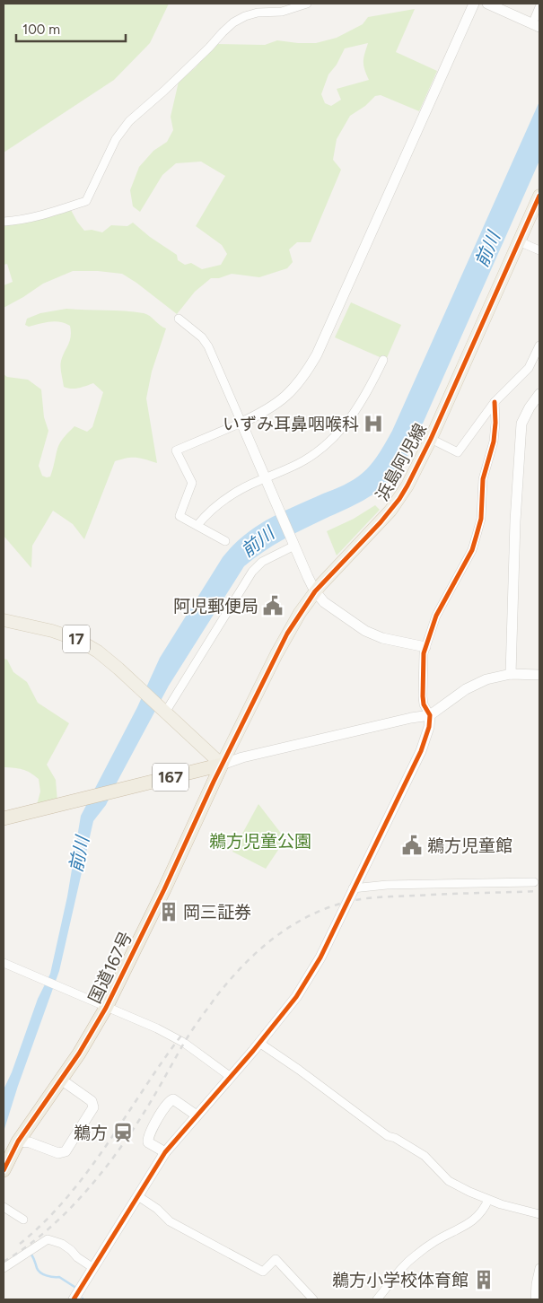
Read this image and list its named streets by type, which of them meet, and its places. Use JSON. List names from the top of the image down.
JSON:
{
  "streets": {
    "highway": ["167", "国道167号"],
    "main road": ["浜島阿児線", "17"]
  },
  "crossings": [
    ["浜島阿児線", "17"],
    ["浜島阿児線", "167"],
    ["浜島阿児線", "国道167号"],
    ["17", "167"],
    ["17", "国道167号"],
    ["167", "国道167号"]
  ],
  "water": ["前川"],
  "parks": ["鵜方児童公園"],
  "places": {
    "hospital": ["いずみ耳鼻咽喉科"],
    "public building": ["阿児郵便局", "鵜方児童館"],
    "building": ["岡三証券", "鵜方小学校体育館"],
    "station": ["鵜方"]
  },
  "scale_bar": "100 m"
}
